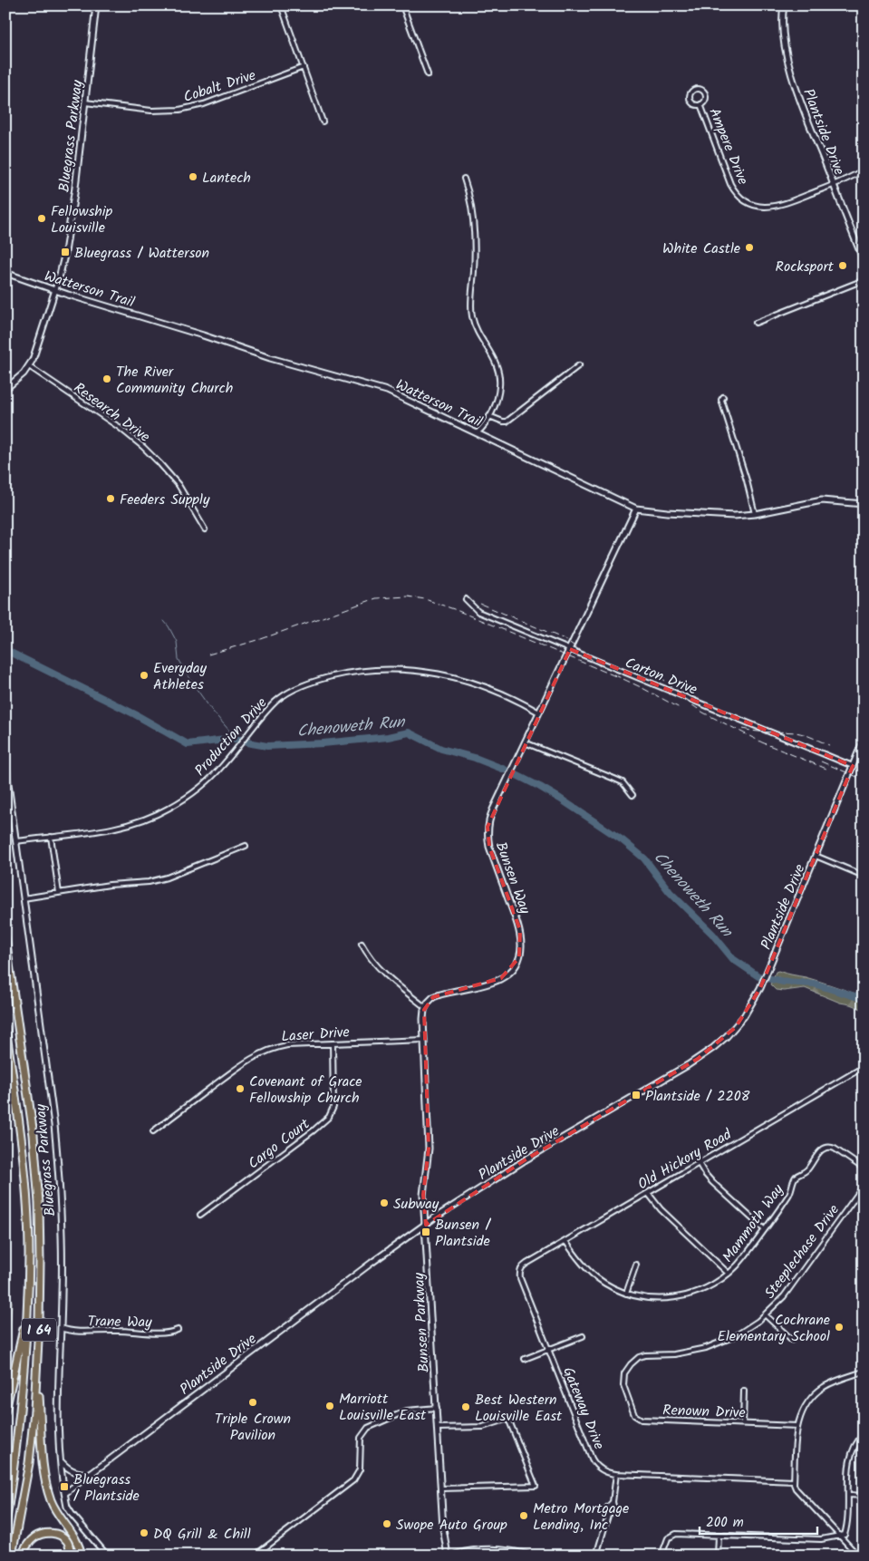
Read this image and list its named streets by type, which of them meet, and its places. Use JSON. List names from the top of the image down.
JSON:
{
  "streets": {
    "highway": ["I 64"],
    "street": [
      "Cobalt Drive",
      "Plantside Drive",
      "Bluegrass Parkway",
      "Ampere Drive",
      "Watterson Trail",
      "Research Drive",
      "Carton Drive",
      "Production Drive",
      "Bunsen Way",
      "Laser Drive",
      "Cargo Court",
      "Old Hickory Road",
      "Mammoth Way",
      "Steeplechase Drive",
      "Trane Way",
      "Bunsen Parkway",
      "Gateway Drive",
      "Renown Drive"
    ]
  },
  "crossings": [
    ["Cobalt Drive", "Bluegrass Parkway"],
    ["Plantside Drive", "Bluegrass Parkway"],
    ["Plantside Drive", "Ampere Drive"],
    ["Plantside Drive", "Carton Drive"],
    ["Plantside Drive", "Bunsen Parkway"],
    ["Bluegrass Parkway", "Watterson Trail"],
    ["Bluegrass Parkway", "Research Drive"],
    ["Bluegrass Parkway", "Production Drive"],
    ["Bluegrass Parkway", "Trane Way"],
    ["Watterson Trail", "Bunsen Way"],
    ["Carton Drive", "Bunsen Way"],
    ["Production Drive", "Bunsen Way"],
    ["Laser Drive", "Cargo Court"],
    ["Old Hickory Road", "Mammoth Way"],
    ["Old Hickory Road", "Gateway Drive"],
    ["Steeplechase Drive", "Renown Drive"]
  ],
  "water": ["Chenoweth Run"],
  "places": {
    "other": [
      "Lantech",
      "Fellowship Louisville",
      "White Castle",
      "Rocksport",
      "The River Community Church",
      "Feeders Supply",
      "Everyday Athletes",
      "Covenant of Grace Fellowship Church",
      "Subway",
      "Cochrane Elementary School",
      "Triple Crown Pavilion",
      "Marriott Louisville East",
      "Best Western Louisville East",
      "Metro Mortgage Lending, Inc",
      "Swope Auto Group",
      "DQ Grill & Chill"
    ],
    "transit": [
      "Bluegrass / Watterson",
      "Plantside / 2208",
      "Bunsen / Plantside",
      "Bluegrass / Plantside"
    ]
  },
  "scale_bar": "200 m"
}
